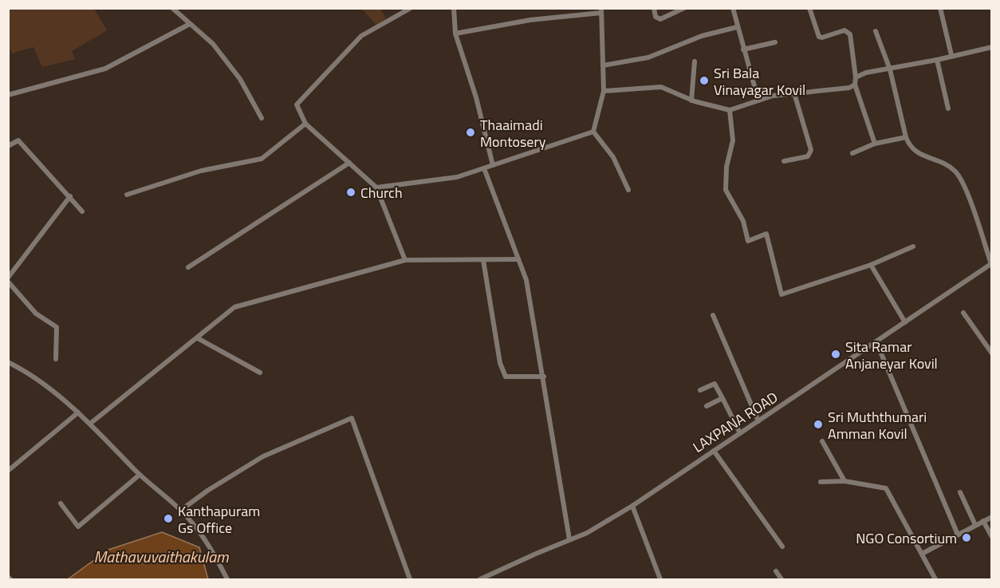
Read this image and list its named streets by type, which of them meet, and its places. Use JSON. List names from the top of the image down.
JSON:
{
  "streets": {
    "street": ["LAXPANA ROAD"]
  },
  "water": ["Mathavuvaithakulam"],
  "places": [
    "Sri Bala Vinayagar Kovil",
    "Thaaimadi Montosery",
    "Church",
    "Sita Ramar Anjaneyar Kovil",
    "Sri Muththumari Amman Kovil",
    "Kanthapuram Gs Office",
    "NGO Consortium"
  ]
}
